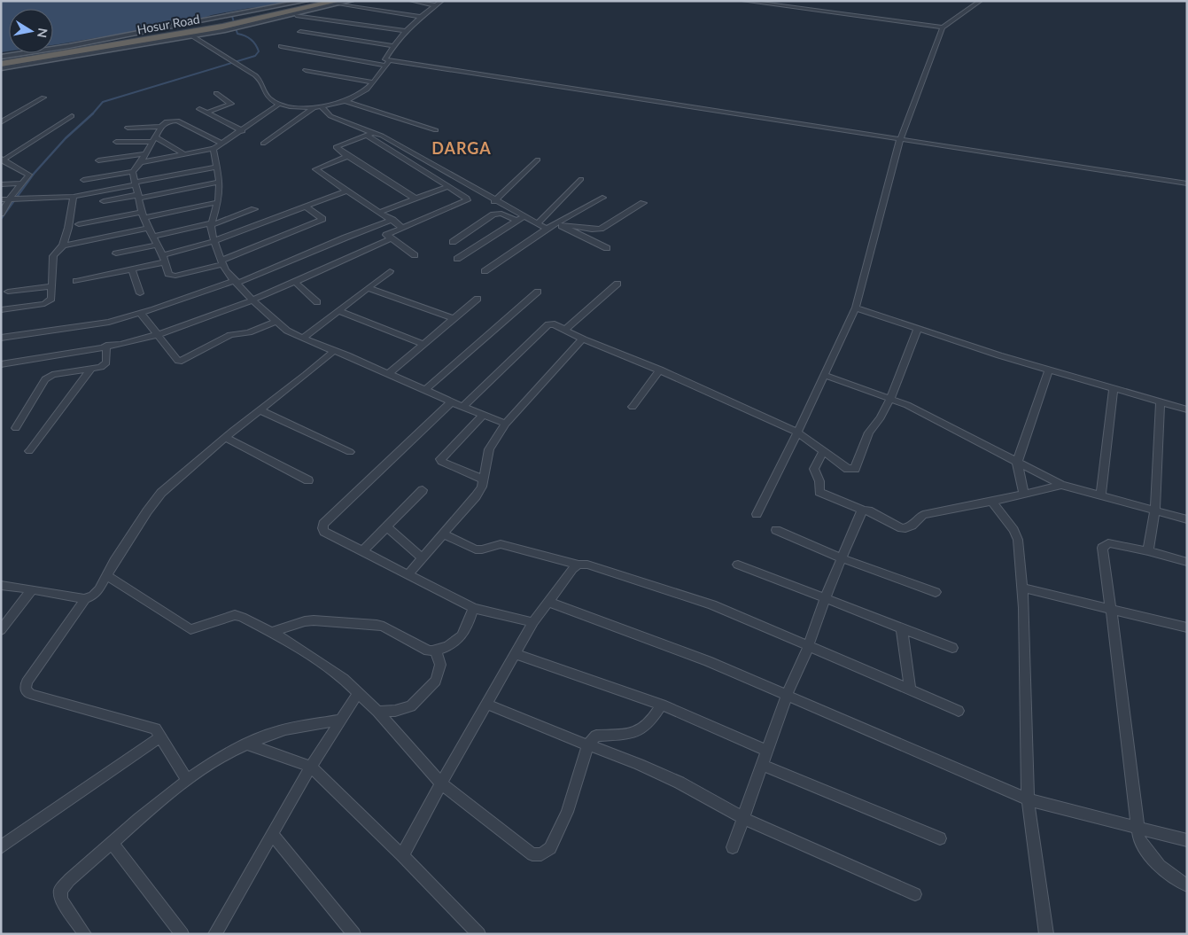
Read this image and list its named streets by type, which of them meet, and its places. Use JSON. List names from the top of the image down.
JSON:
{
  "streets": {
    "highway": ["Hosur Road"]
  },
  "districts": ["DARGA"],
  "north": "right"
}
